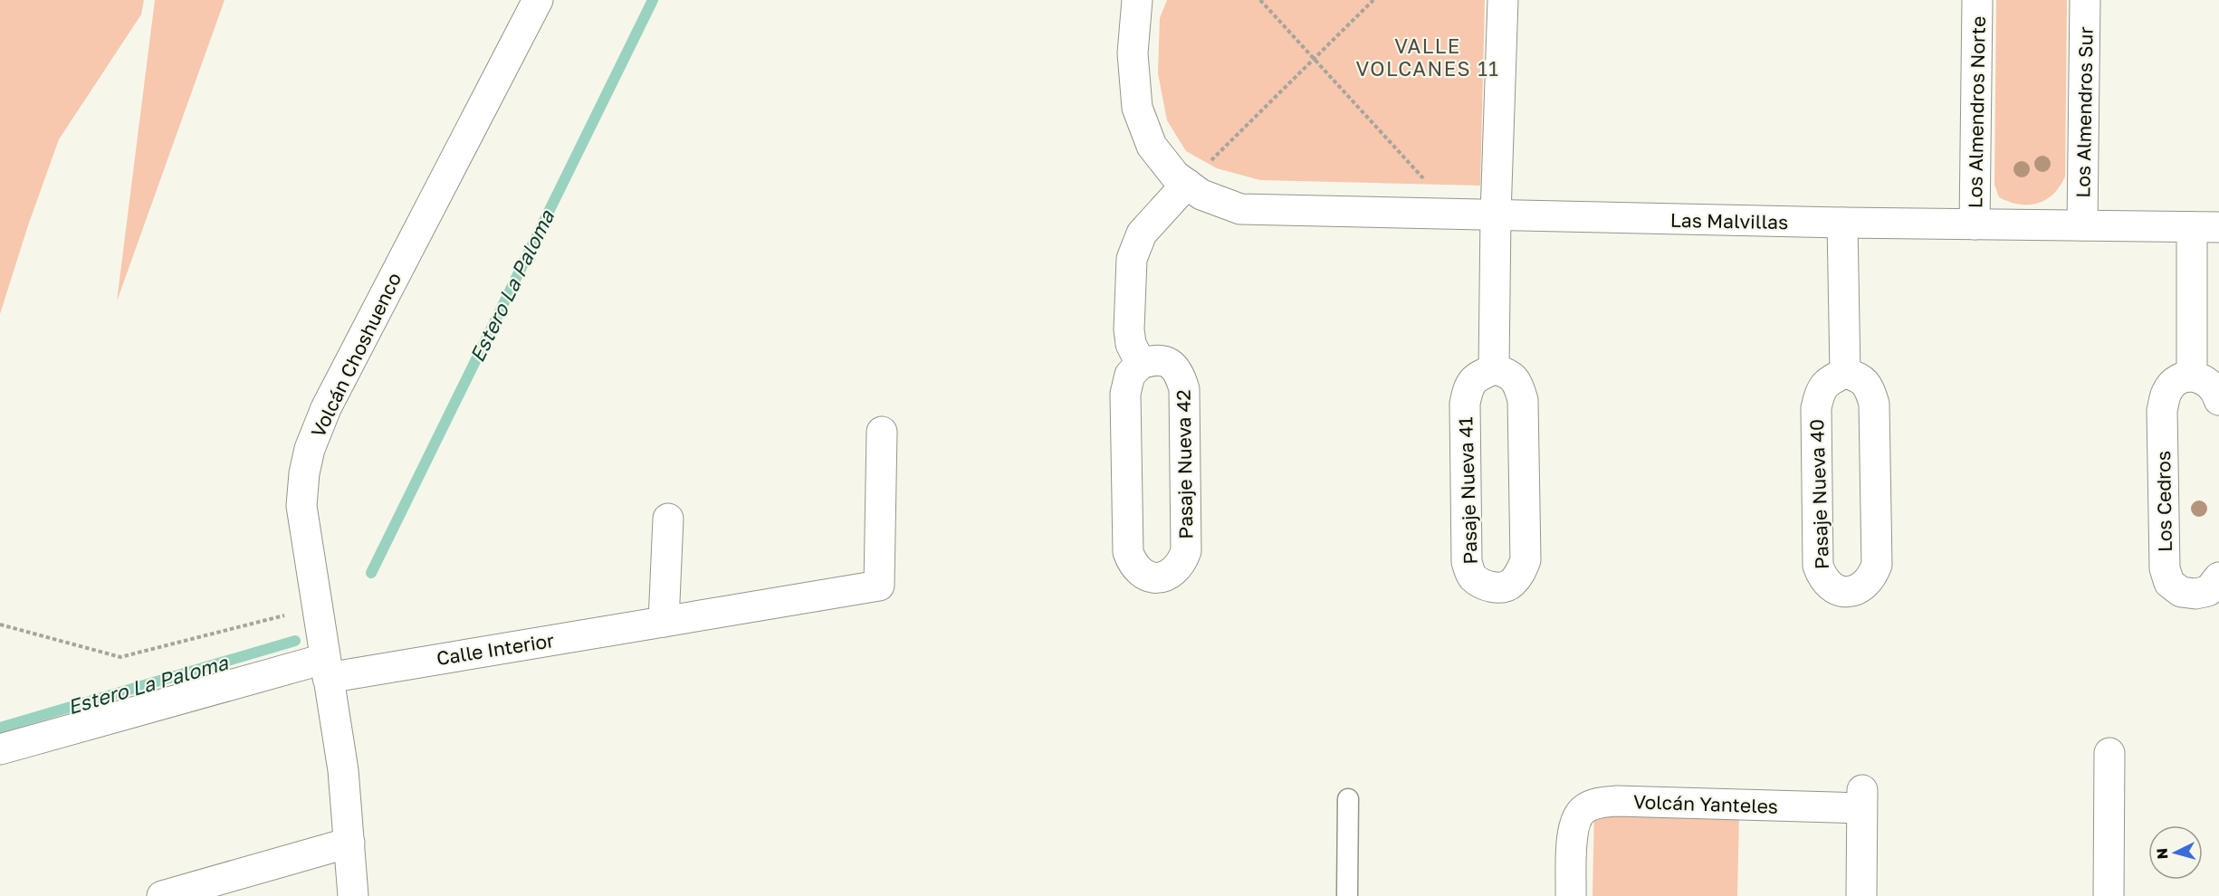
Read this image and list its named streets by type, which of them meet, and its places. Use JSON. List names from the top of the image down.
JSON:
{
  "streets": {
    "street": [
      "Los Almendros Norte",
      "Los Almendros Sur",
      "Las Malvillas",
      "Volcán Choshuenco",
      "Pasaje Nueva 42",
      "Pasaje Nueva 41",
      "Pasaje Nueva 40",
      "Los Cedros",
      "Calle Interior",
      "Volcán Yanteles"
    ]
  },
  "crossings": [
    ["Los Almendros Norte", "Las Malvillas"],
    ["Los Almendros Sur", "Las Malvillas"],
    ["Volcán Choshuenco", "Calle Interior"]
  ],
  "districts": ["VALLE VOLCANES 11"],
  "water": ["Estero La Paloma"],
  "north": "left"
}
